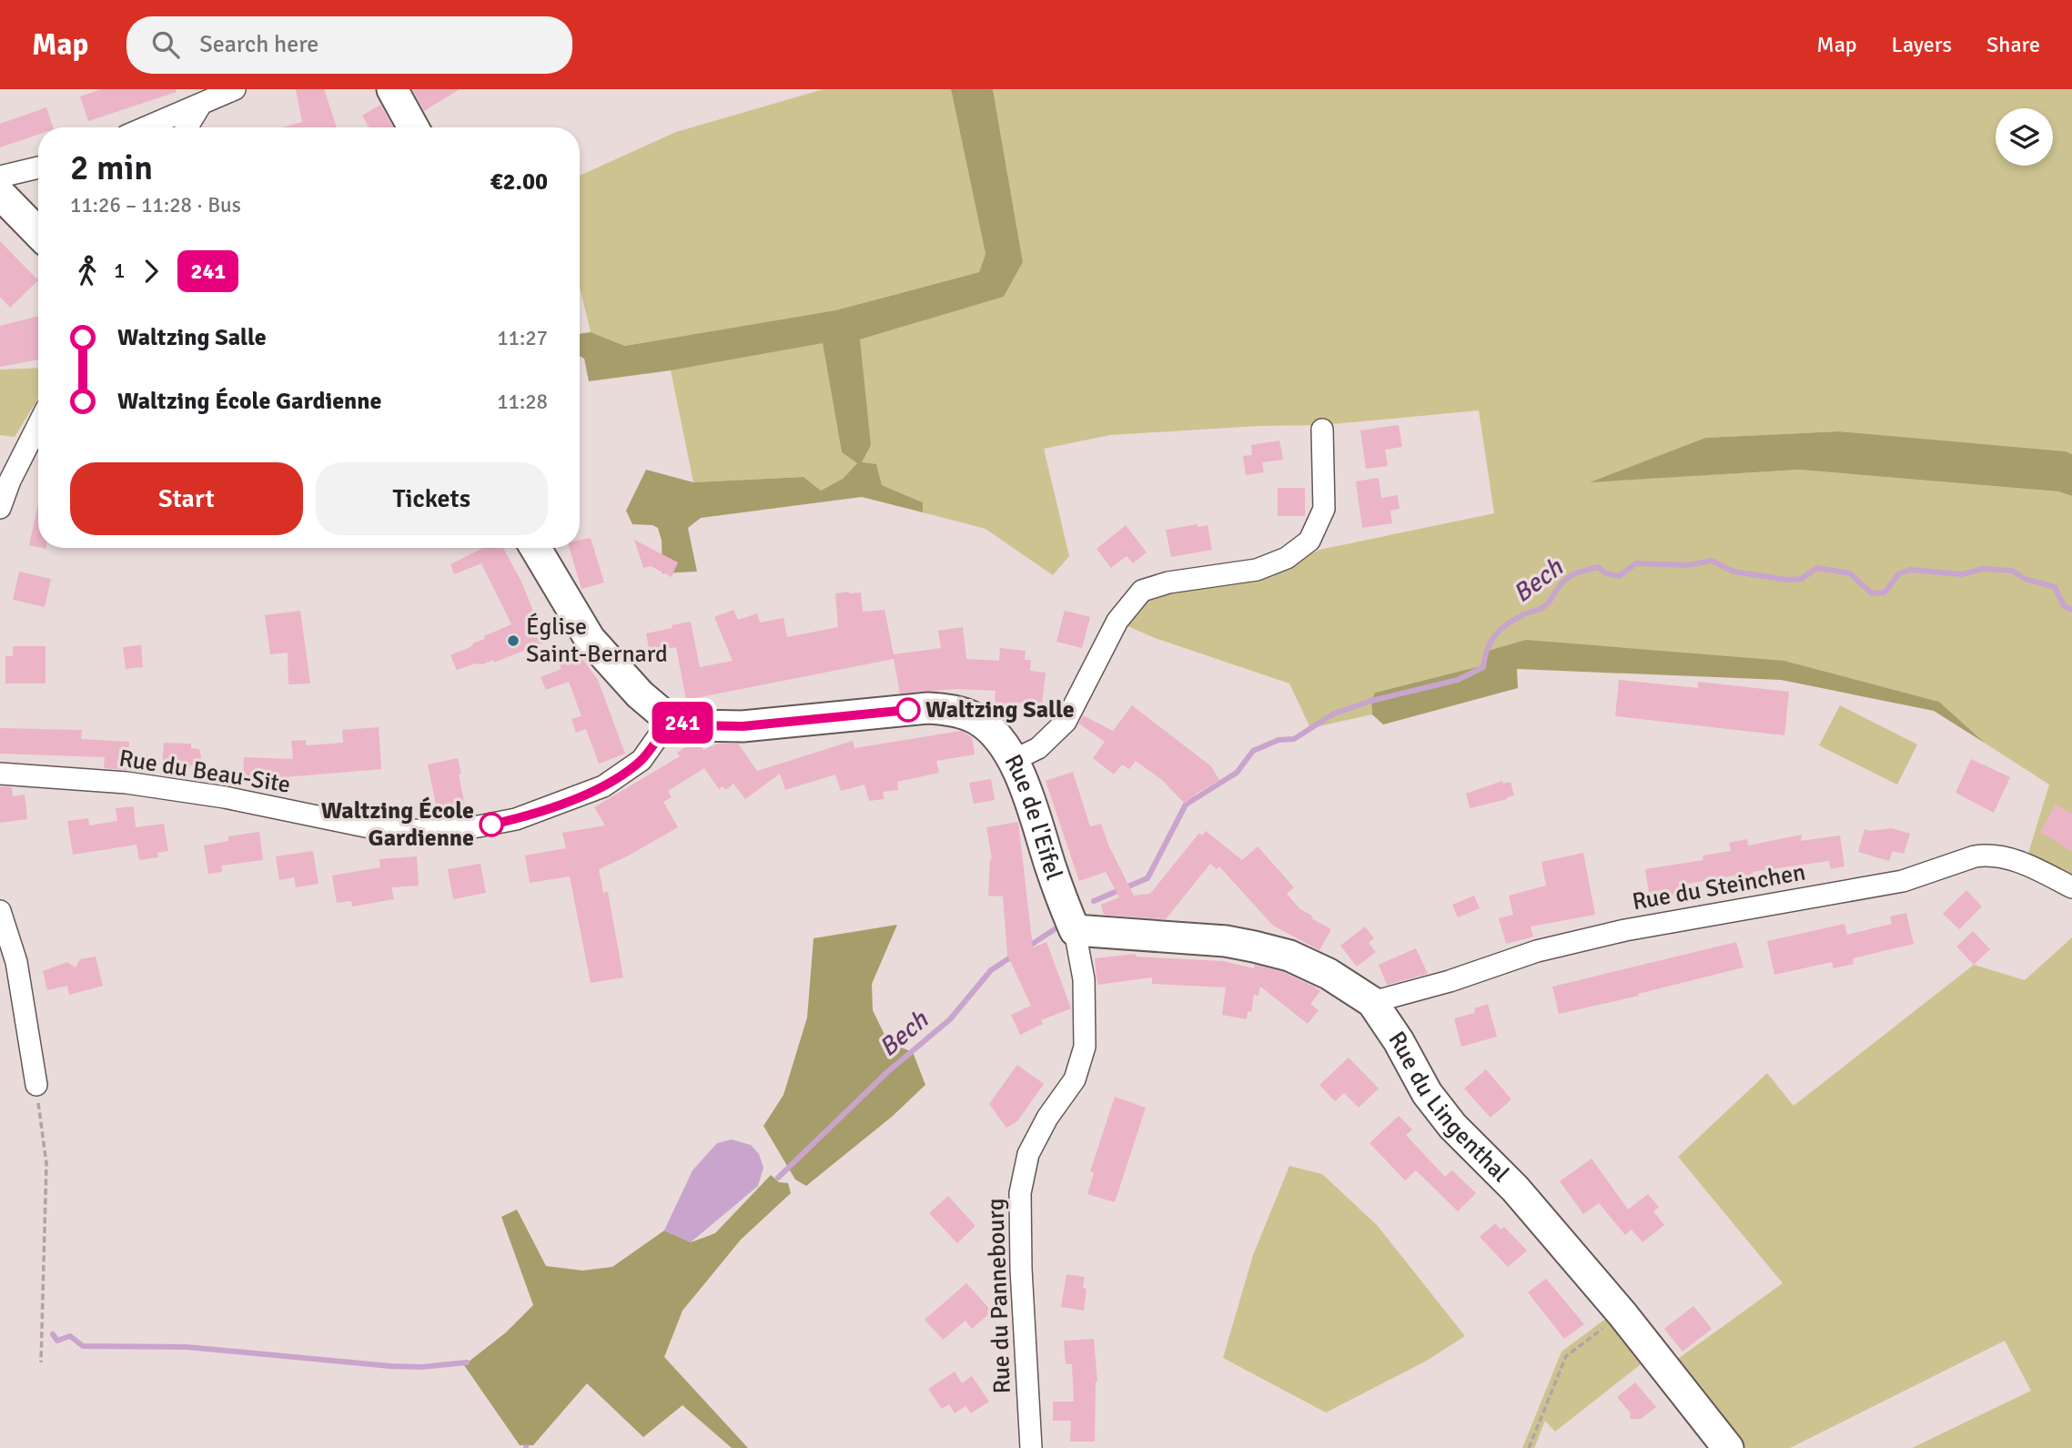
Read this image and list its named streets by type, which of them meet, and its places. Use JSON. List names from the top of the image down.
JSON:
{
  "streets": {
    "street": [
      "Rue du Beau-Site",
      "Rue de l'Eifel",
      "Rue du Steinchen",
      "Rue du Lingenthal",
      "Rue du Pannebourg"
    ]
  },
  "crossings": [
    ["Rue du Beau-Site", "Rue de l'Eifel"],
    ["Rue de l'Eifel", "Rue du Lingenthal"],
    ["Rue de l'Eifel", "Rue du Pannebourg"],
    ["Rue du Steinchen", "Rue du Lingenthal"],
    ["Rue du Lingenthal", "Rue du Pannebourg"]
  ],
  "water": ["Bech"],
  "places": ["Église Saint-Bernard", "Waltzing Salle", "Waltzing École Gardienne"],
  "lines": ["bus line 241"],
  "page": {
    "header": "Map",
    "search": "Search here",
    "nav": ["Map", "Layers", "Share"],
    "on_map": "241",
    "heading": ["2 min", "11:26 – 11:28 · Bus", "€2.00"],
    "legs": ["1", "241"],
    "list": [
      {
        "name": "Waltzing Salle",
        "value": "11:27"
      },
      {
        "name": "Waltzing École Gardienne",
        "value": "11:28"
      }
    ],
    "buttons": ["Start", "Tickets"]
  }
}
